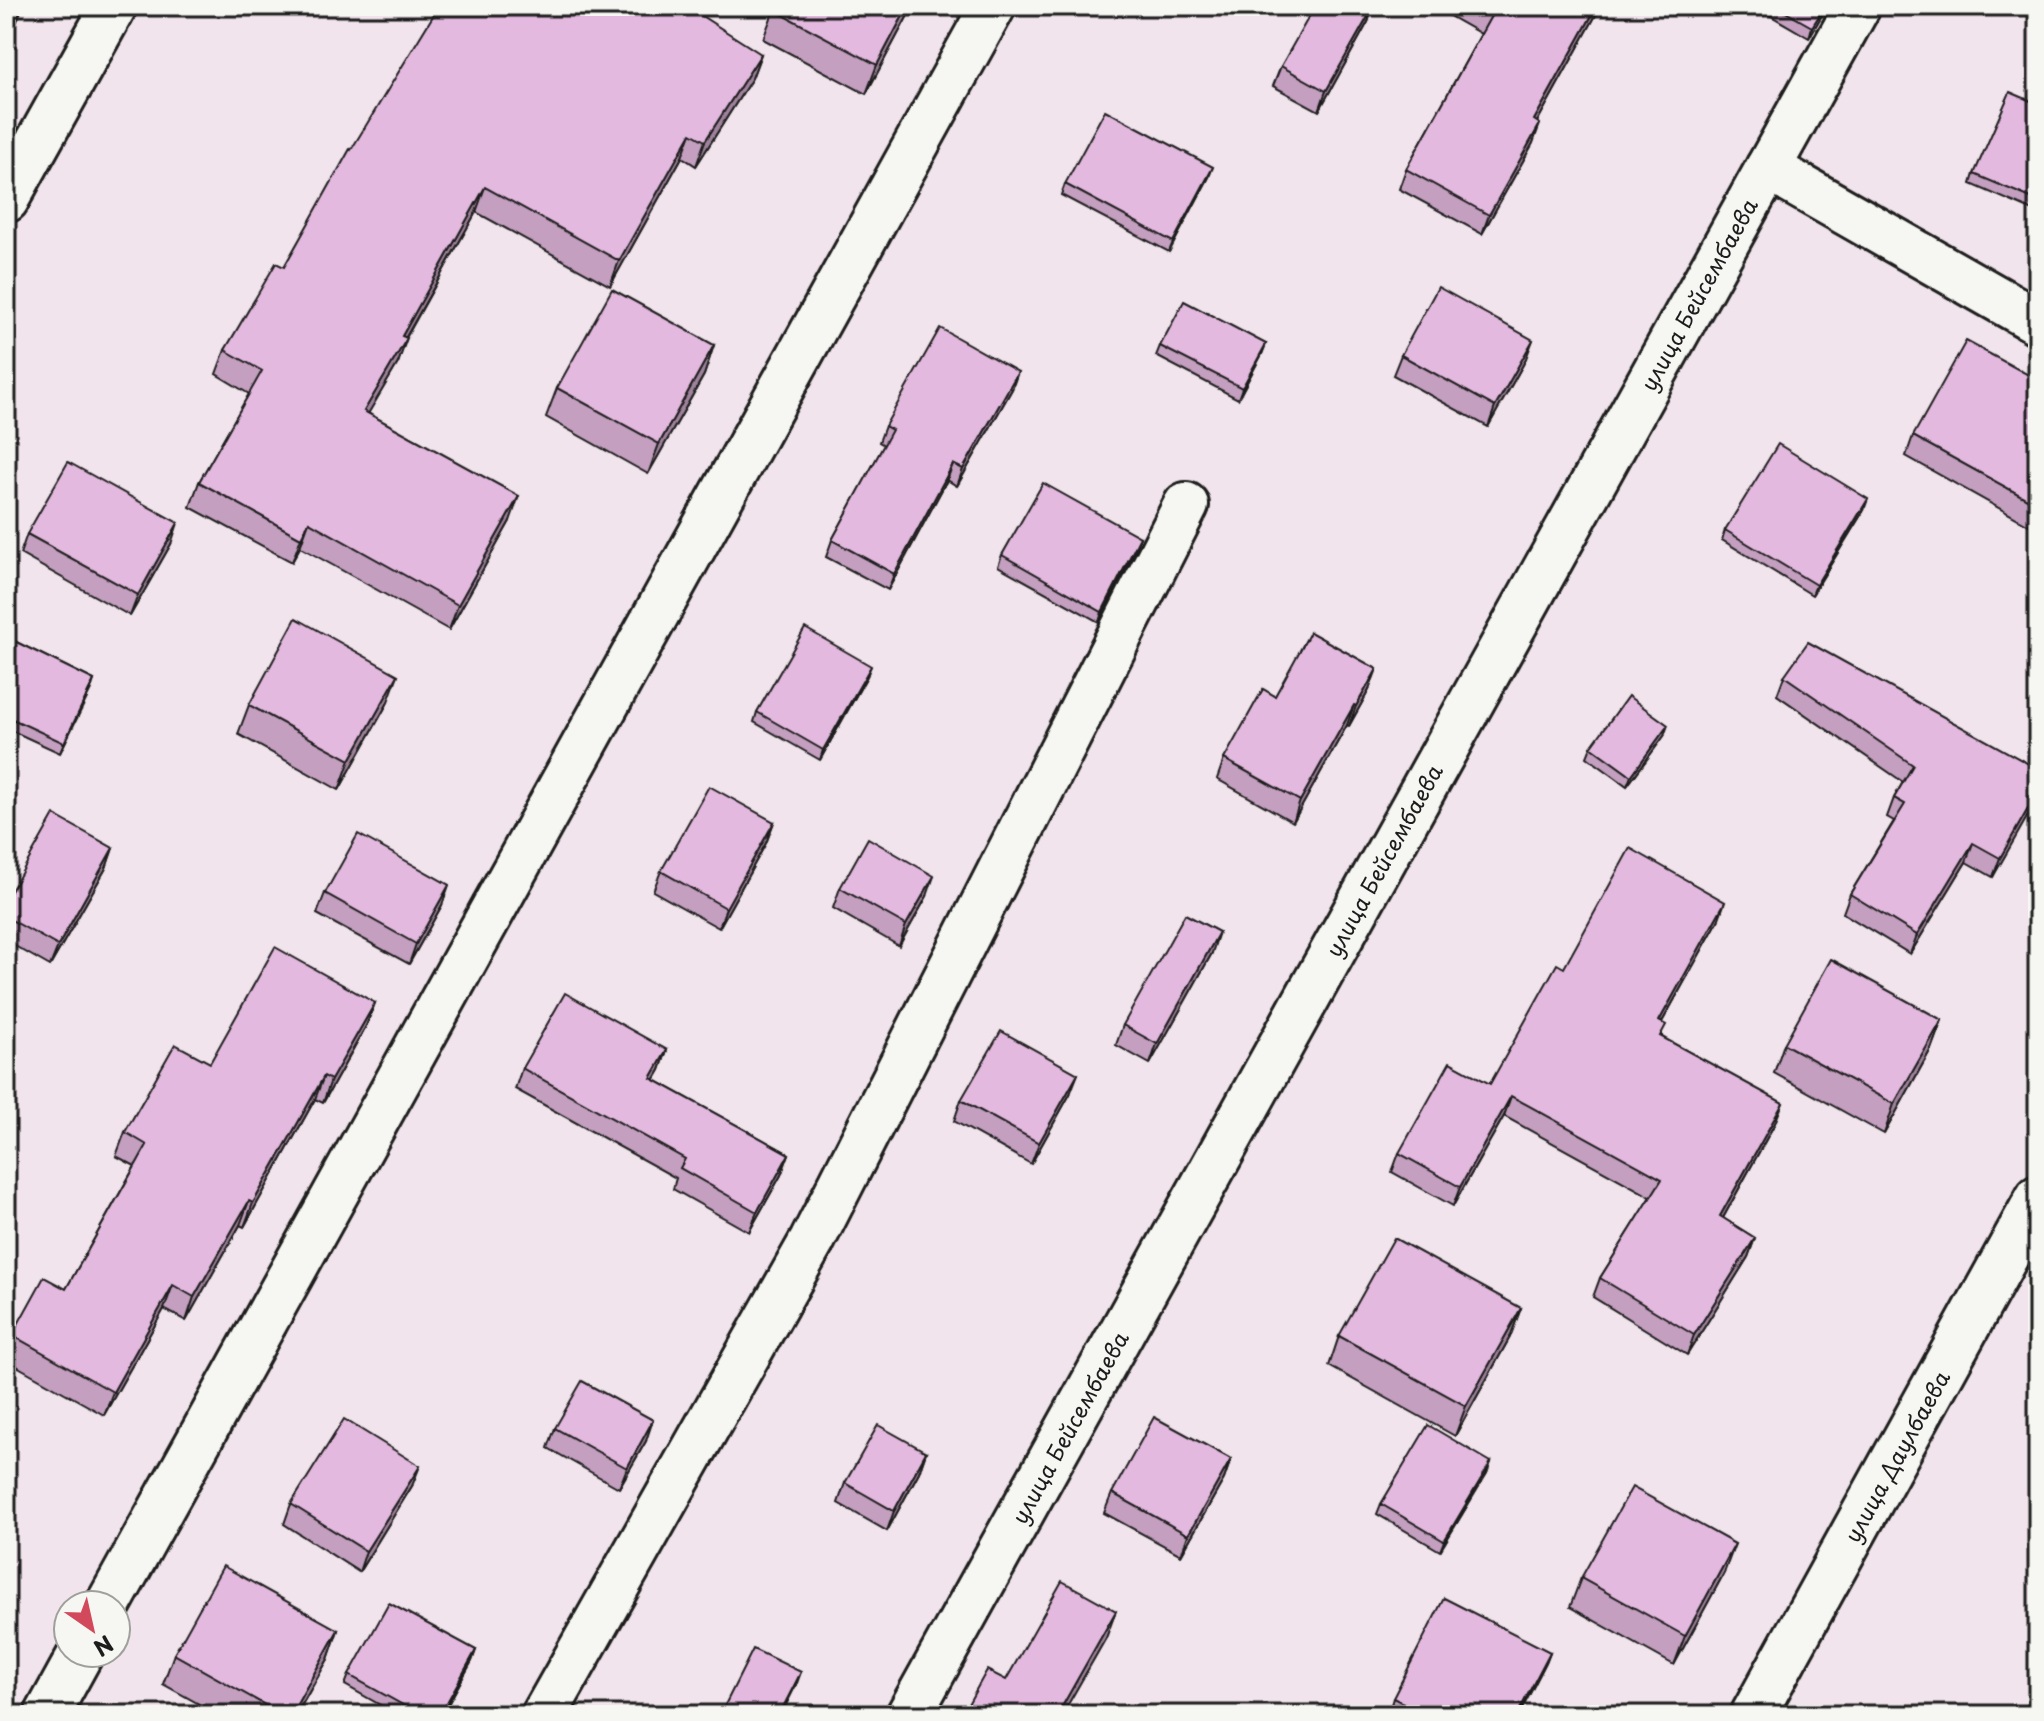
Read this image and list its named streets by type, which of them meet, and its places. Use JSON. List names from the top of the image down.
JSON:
{
  "streets": {
    "street": ["улица Бейсембаева", "улица Даулбаева"]
  },
  "north": "bottom right"
}
